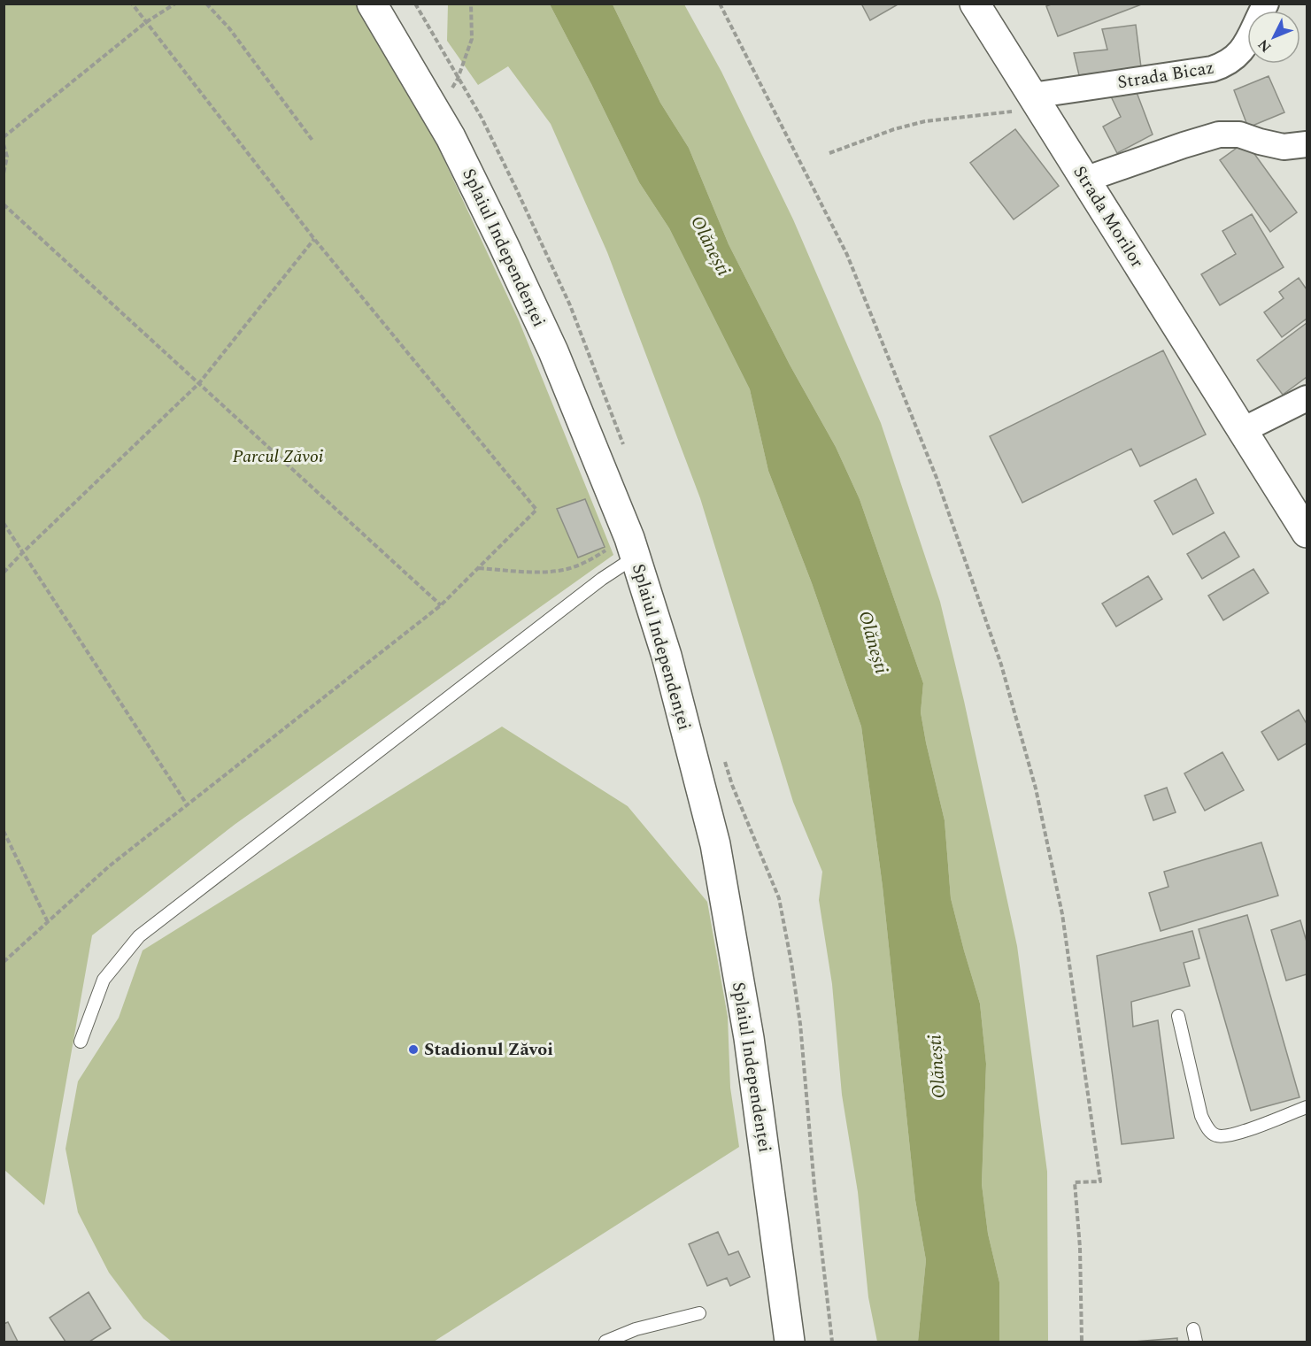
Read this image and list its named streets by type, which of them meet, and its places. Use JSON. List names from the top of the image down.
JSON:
{
  "streets": {
    "street": ["Strada Bicaz", "Strada Morilor", "Splaiul Independenței"]
  },
  "crossings": [
    ["Strada Bicaz", "Strada Morilor"]
  ],
  "water": ["Olănești"],
  "parks": ["Parcul Zăvoi"],
  "places": ["Stadionul Zăvoi"],
  "north": "bottom left"
}
